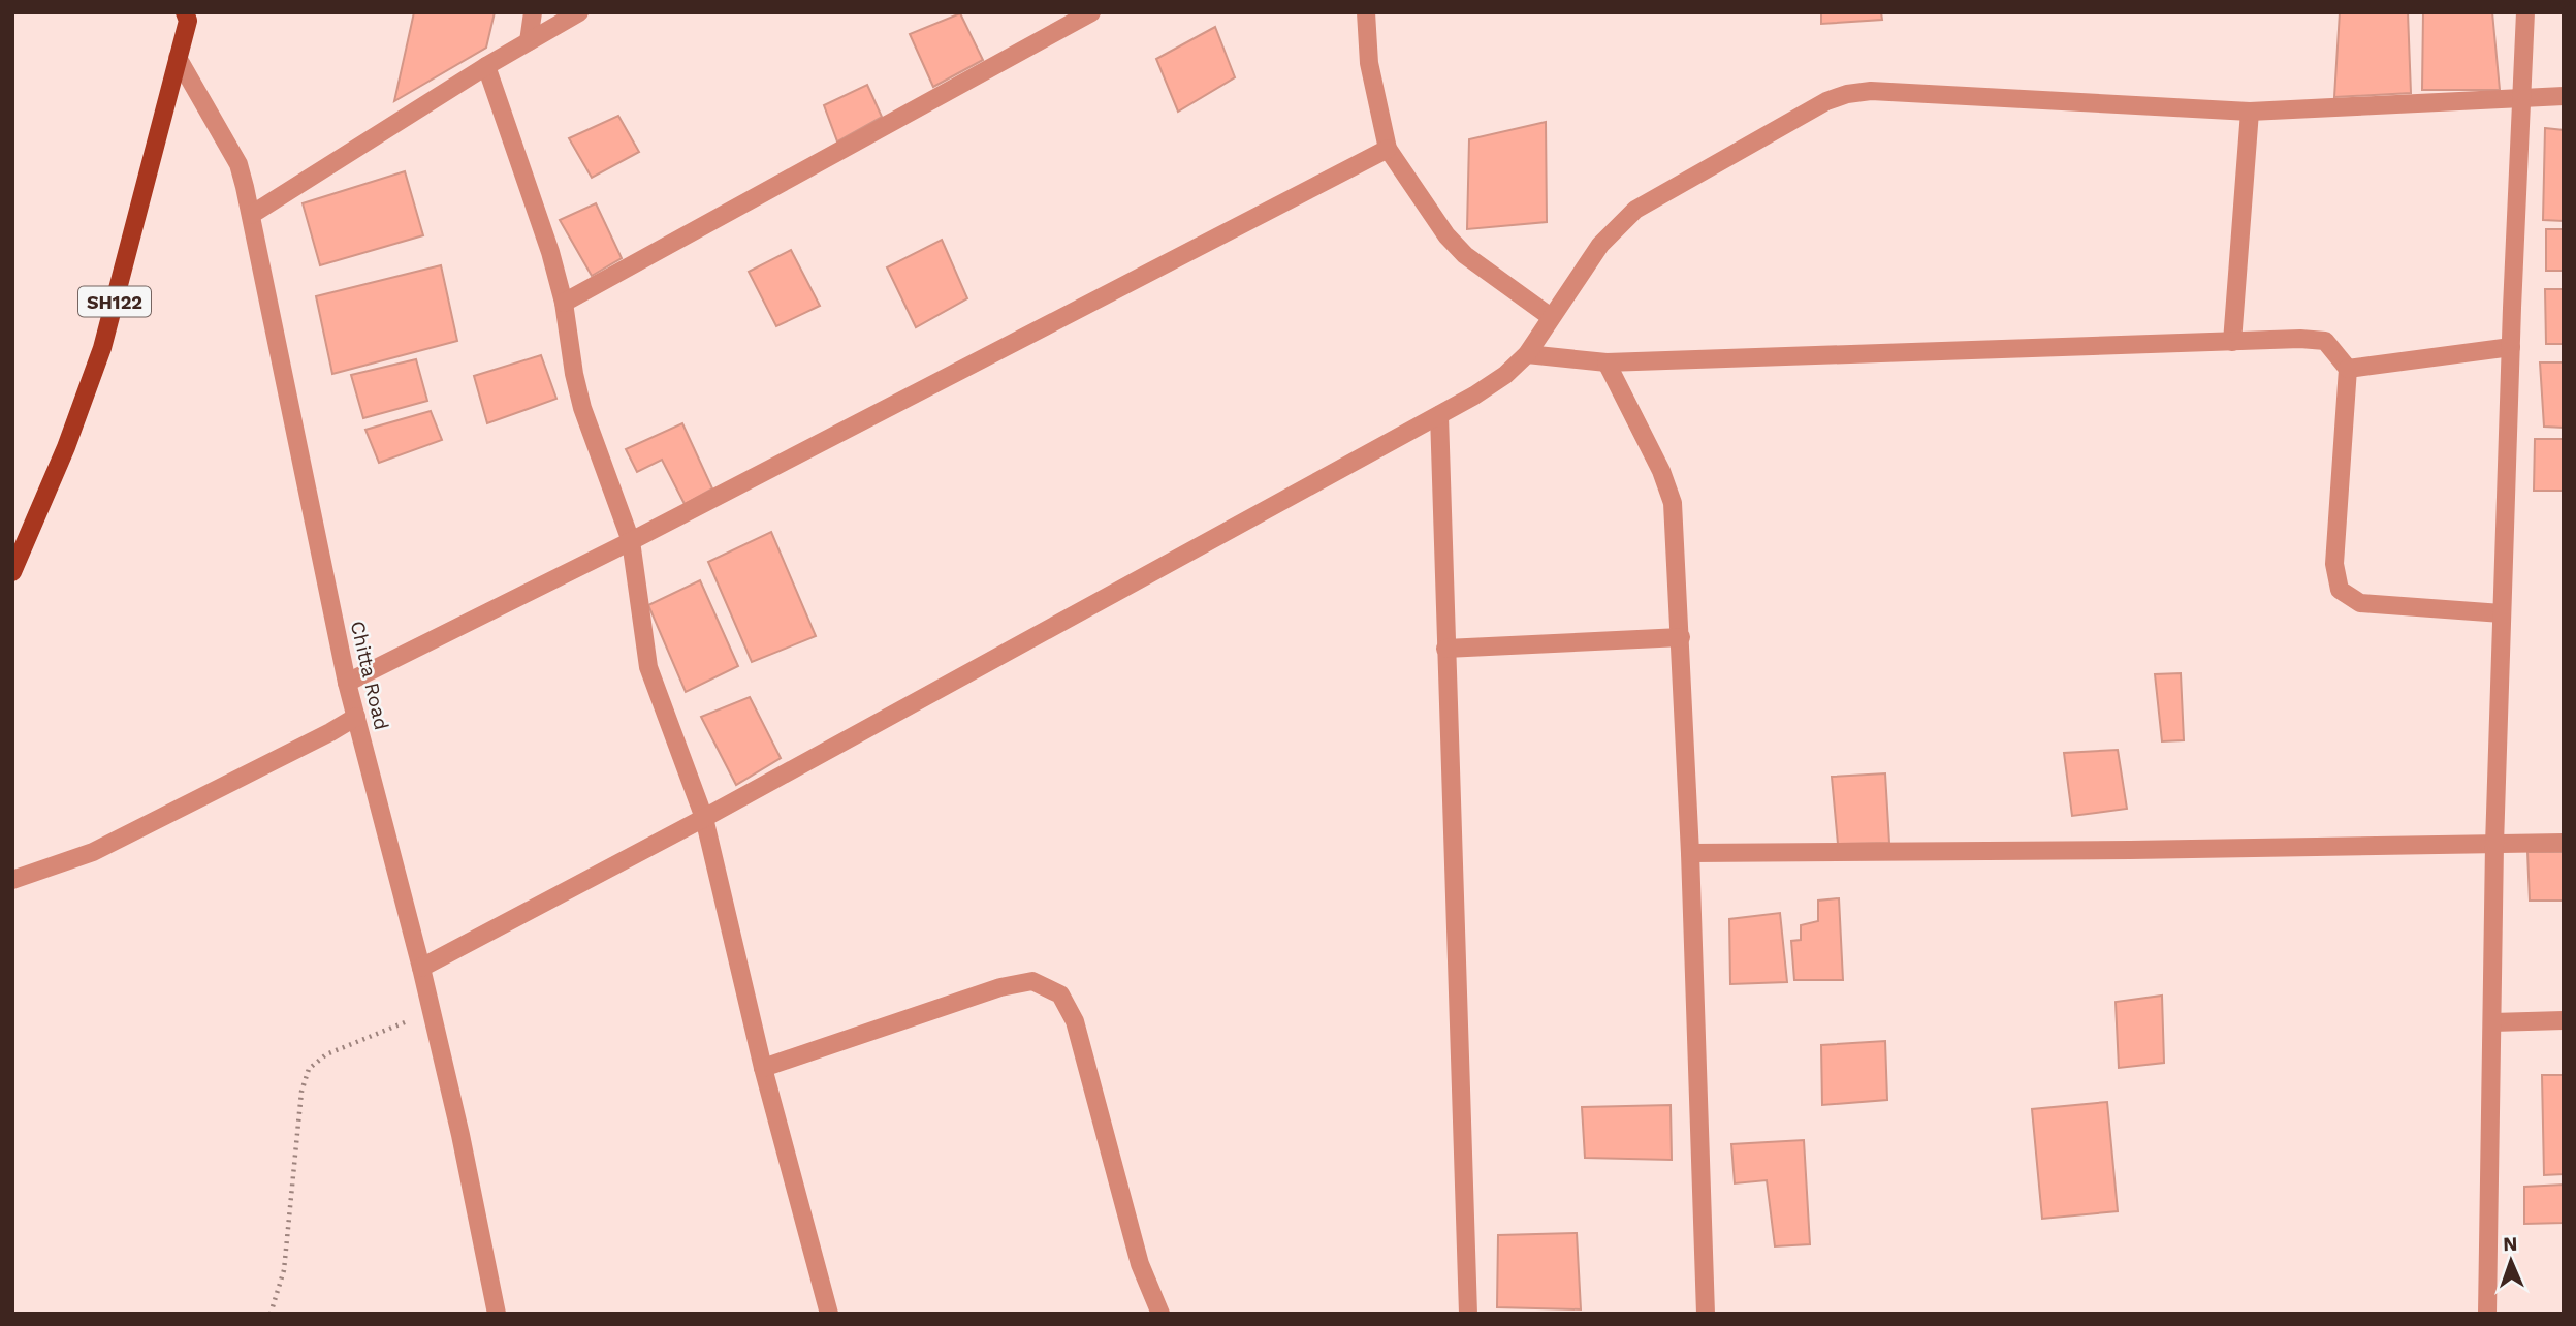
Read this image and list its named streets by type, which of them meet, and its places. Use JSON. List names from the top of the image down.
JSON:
{
  "streets": {
    "main road": ["SH122"],
    "street": ["Chitta Road"]
  },
  "crossings": [
    ["SH122", "Chitta Road"]
  ],
  "north": "top"
}
